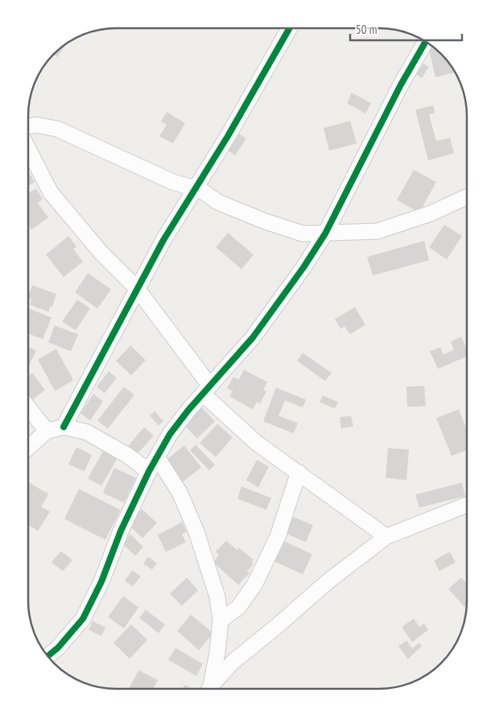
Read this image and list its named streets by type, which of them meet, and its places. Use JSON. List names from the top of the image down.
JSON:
{
  "scale_bar": "50 m"
}
